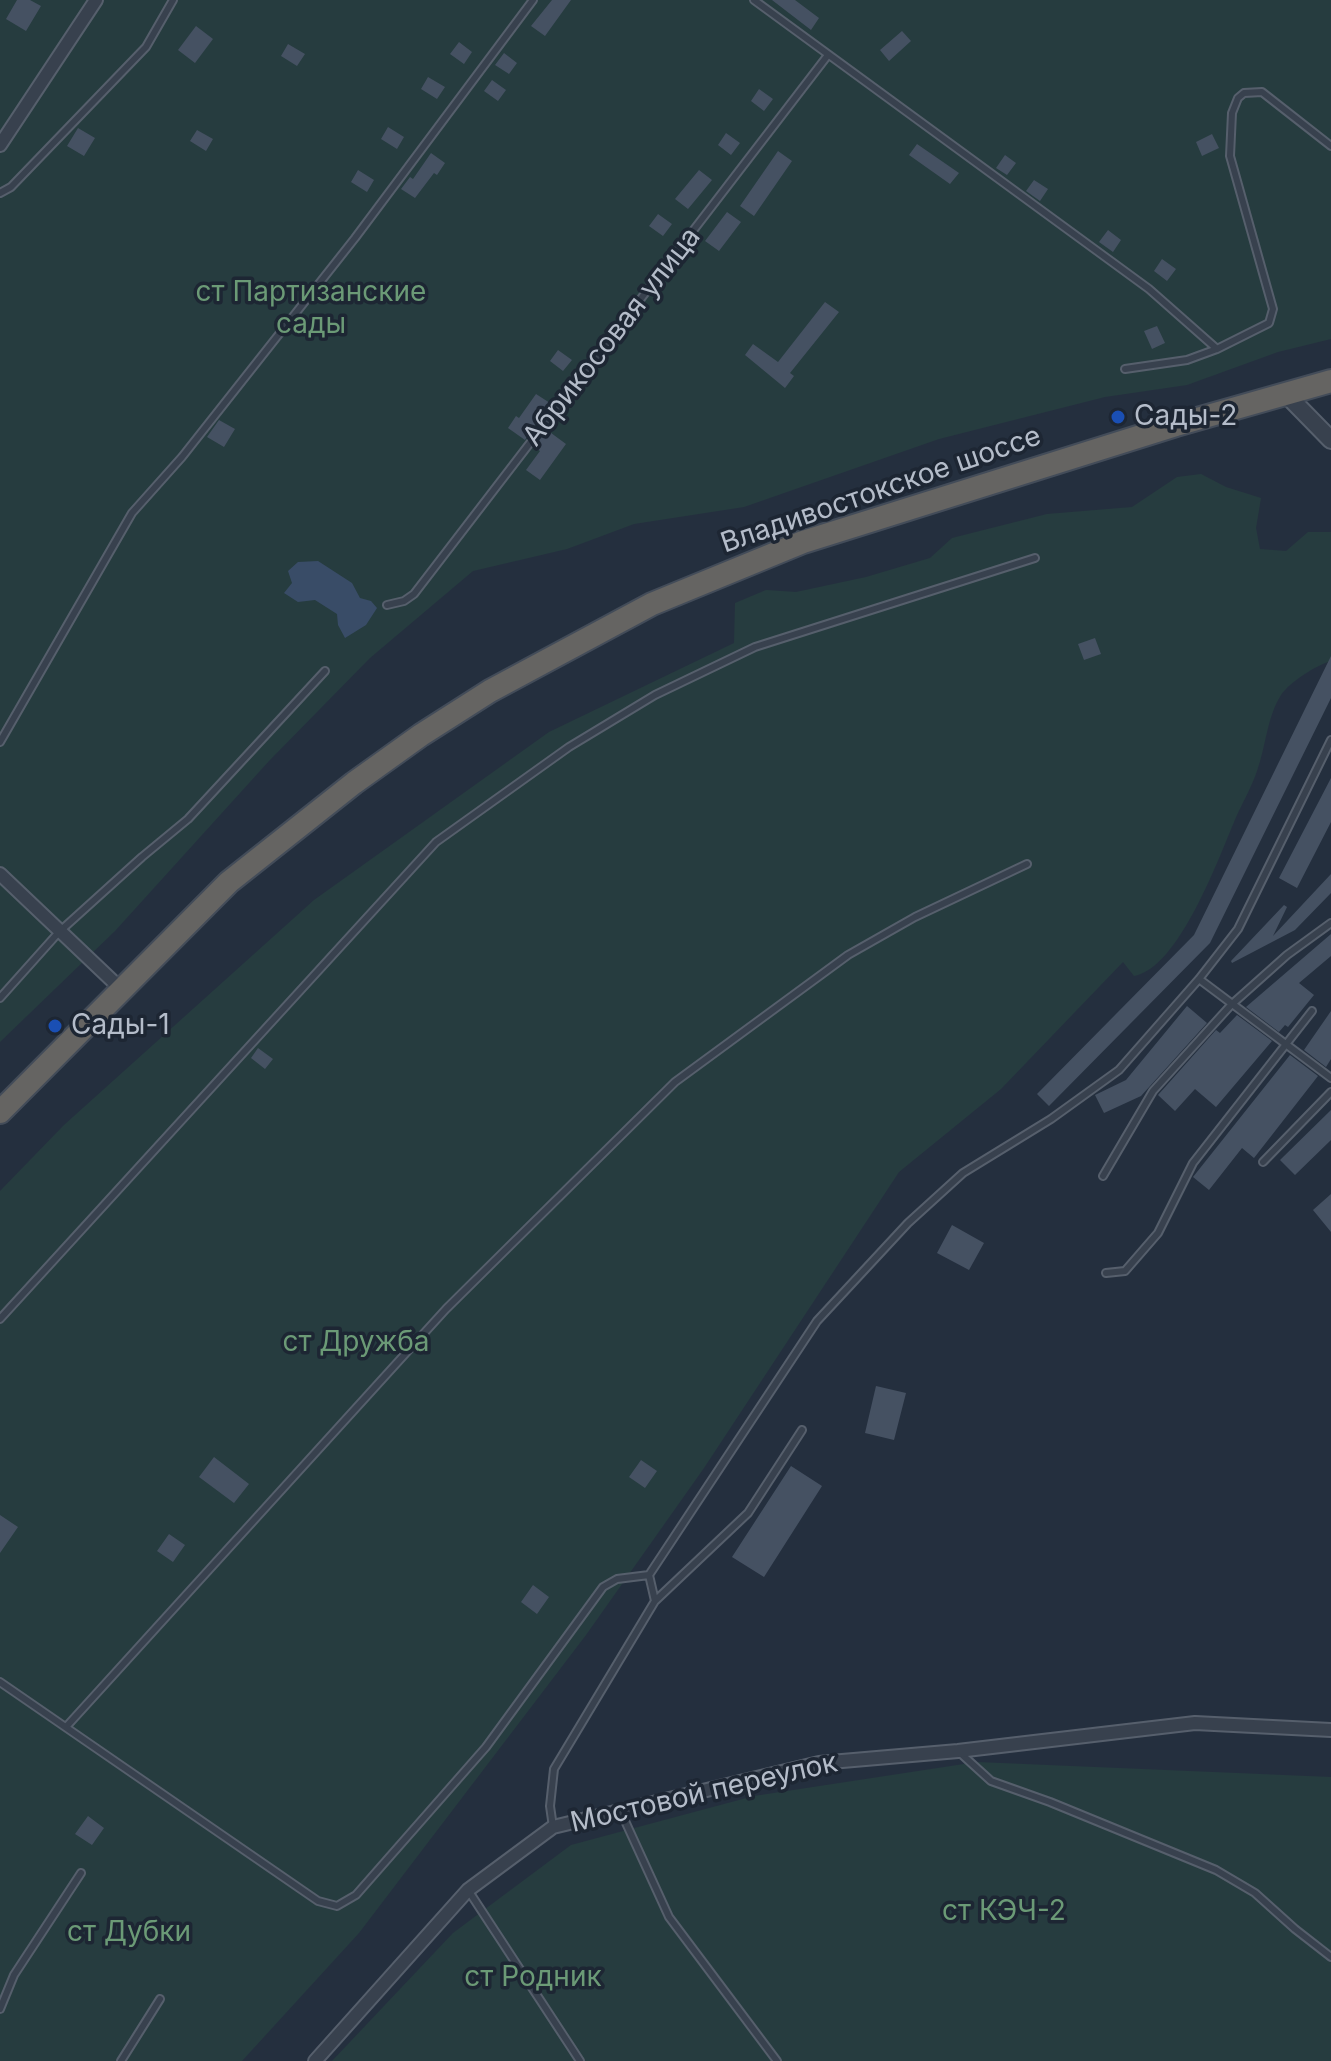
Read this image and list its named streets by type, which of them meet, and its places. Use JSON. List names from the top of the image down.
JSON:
{
  "streets": {
    "highway": ["Владивостокское шоссе"],
    "street": ["Мостовой переулок"],
    "lane": ["Абрикосовая улица"]
  },
  "parks": [
    "ст Партизанские сады",
    "ст Дружба",
    "ст КЭЧ-2",
    "ст Дубки",
    "ст Родник"
  ],
  "places": ["Сады-2", "Сады-1"]
}
